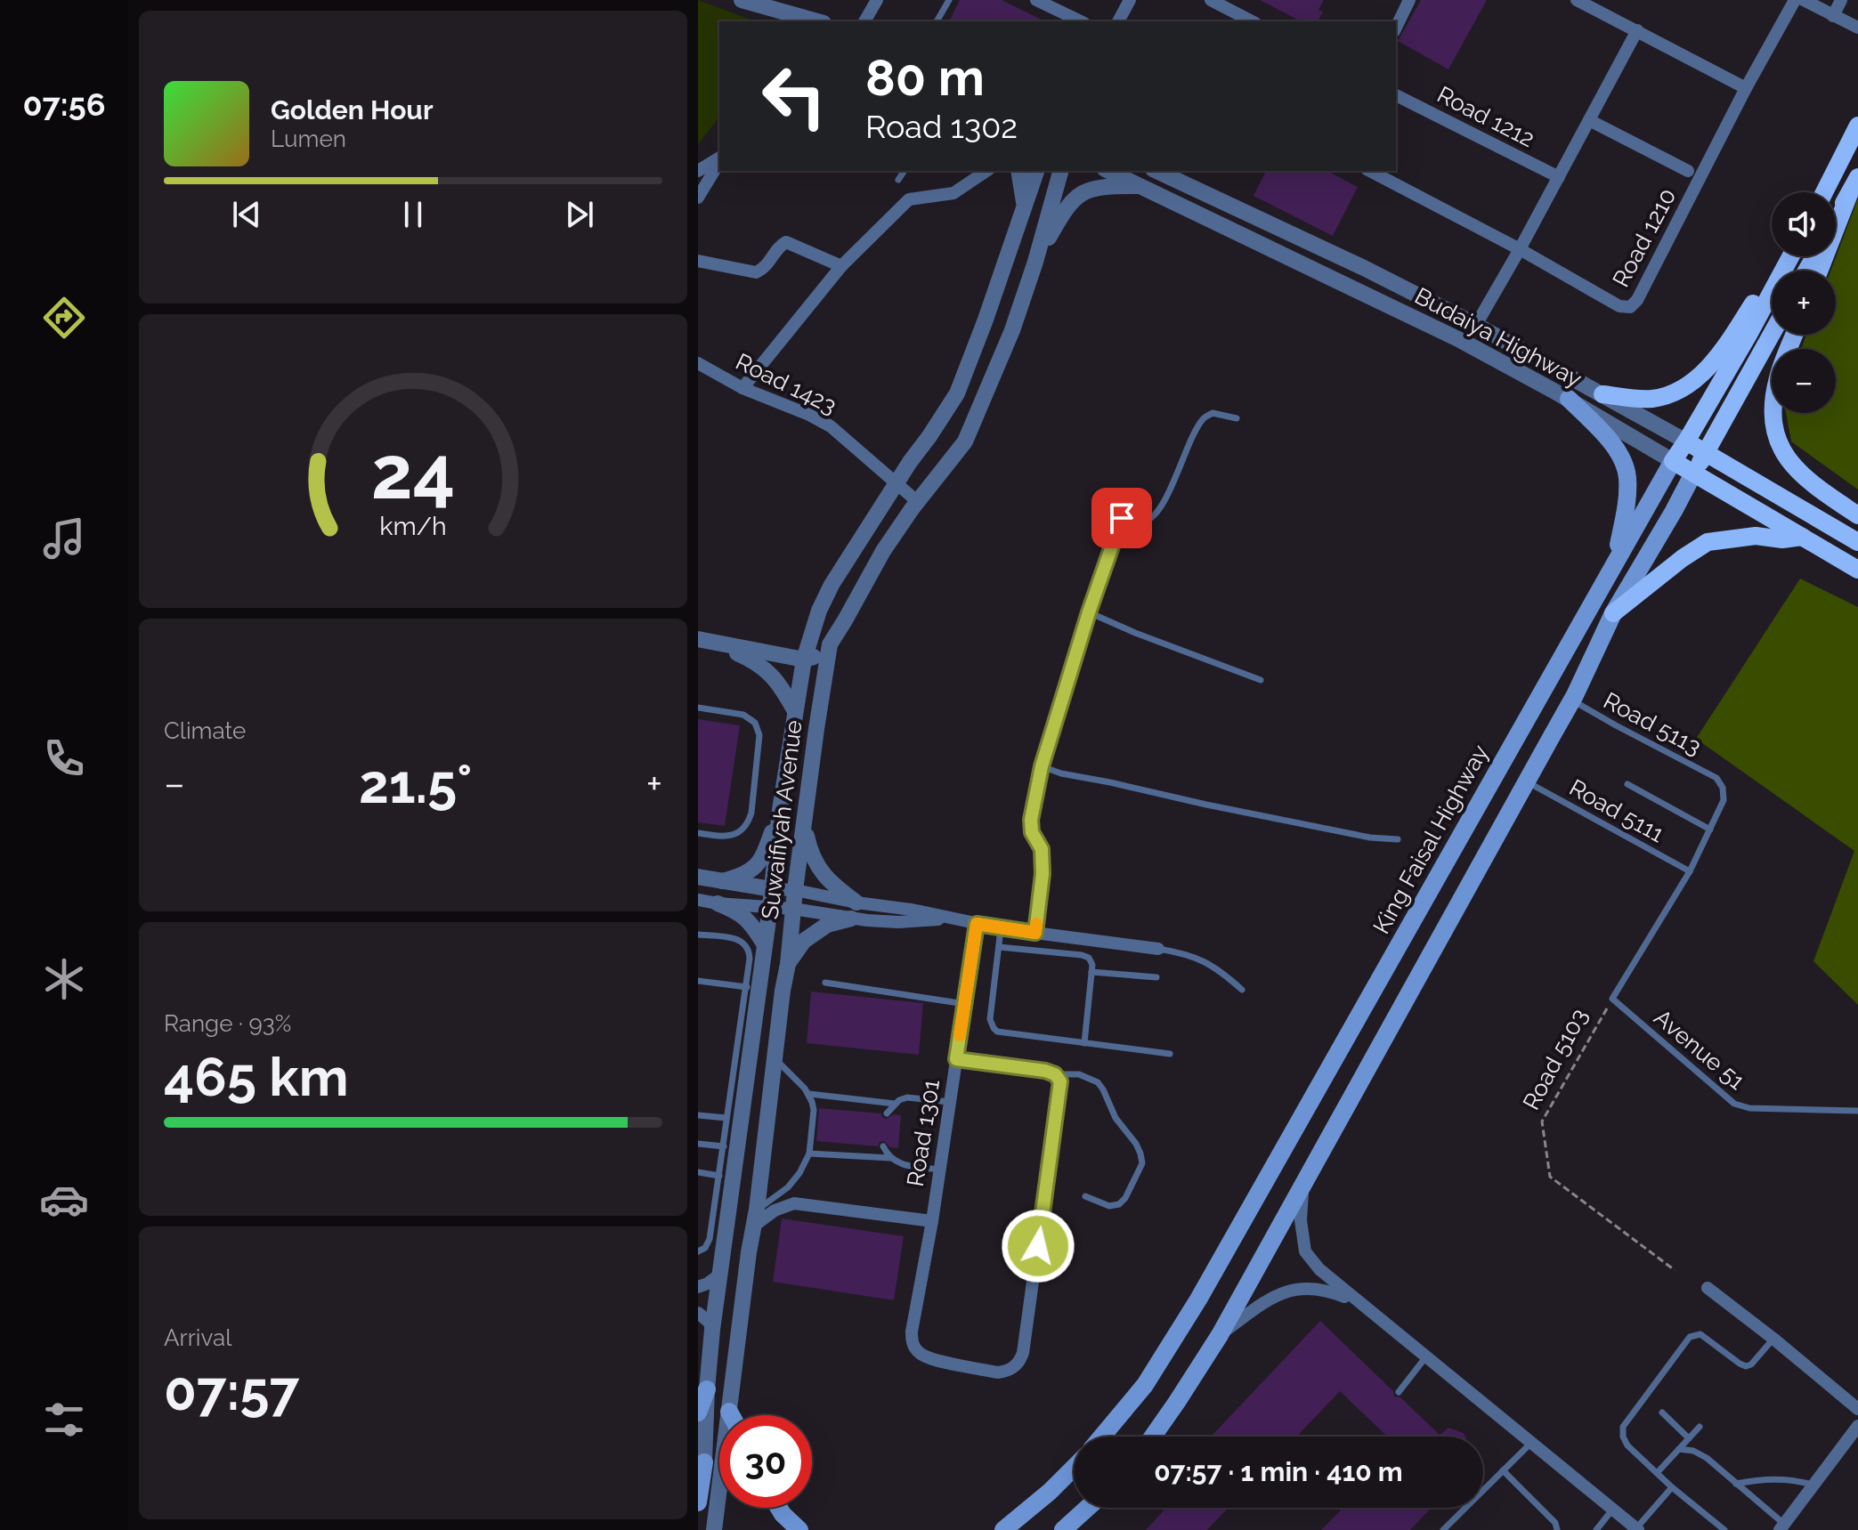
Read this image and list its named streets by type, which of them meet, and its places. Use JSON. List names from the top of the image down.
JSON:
{
  "streets": {
    "main road": ["Budaiya Highway", "King Faisal Highway"],
    "street": [
      "Road 1212",
      "Road 1210",
      "Road 1423",
      "Suwaifiyah Avenue",
      "Road 1301"
    ],
    "lane": [
      "Road 5113",
      "Road 5111",
      "Avenue 51",
      "Road 5103"
    ]
  },
  "crossings": [
    ["Budaiya Highway", "King Faisal Highway"],
    ["Road 1423", "Suwaifiyah Avenue"],
    ["Road 5113", "Road 5103"],
    ["Road 5111", "Road 5103"],
    ["Suwaifiyah Avenue", "Road 1301"],
    ["Avenue 51", "Road 5103"]
  ],
  "page": {
    "tabs": "07:56",
    "turn": ["80 m", "Road 1302"],
    "song": ["Golden Hour", "Lumen"],
    "map_buttons": ["+", "−"],
    "tile": [
      "Climate",
      ["Range · 93%", "465 km"],
      ["Arrival", "07:57"]
    ],
    "heat": ["−", "21.5°", "+"],
    "limit": "30",
    "trip": "07:57 · 1 min · 410 m",
    "gauge": ["24", "km/h"]
  }
}
